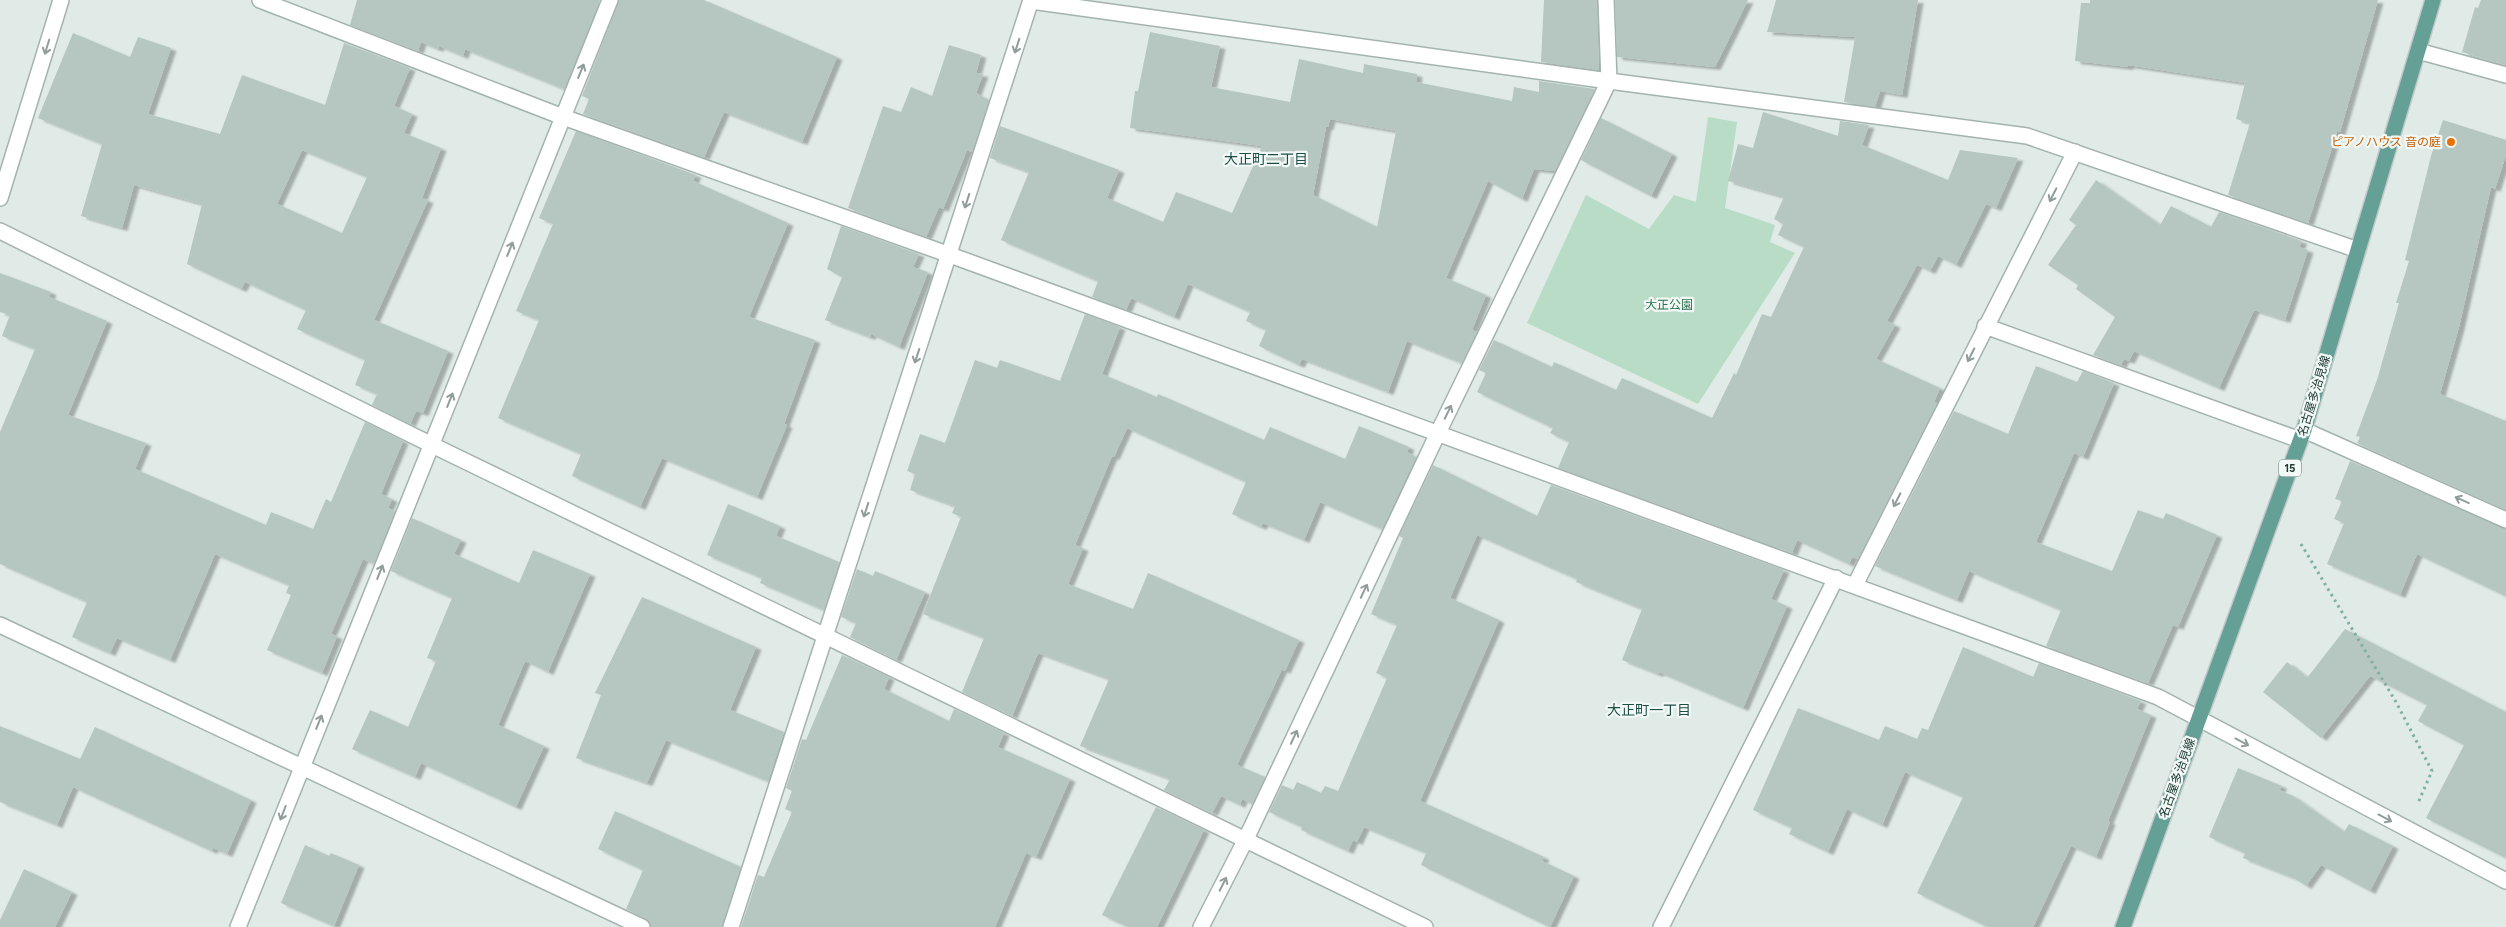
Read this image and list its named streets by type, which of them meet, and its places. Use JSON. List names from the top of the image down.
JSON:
{
  "streets": {
    "main road": ["名古屋多治見線", "15"]
  },
  "districts": ["大正町二丁目", "大正町一丁目"],
  "parks": ["大正公園"],
  "places": ["ピアノハウス 音の庭"]
}
